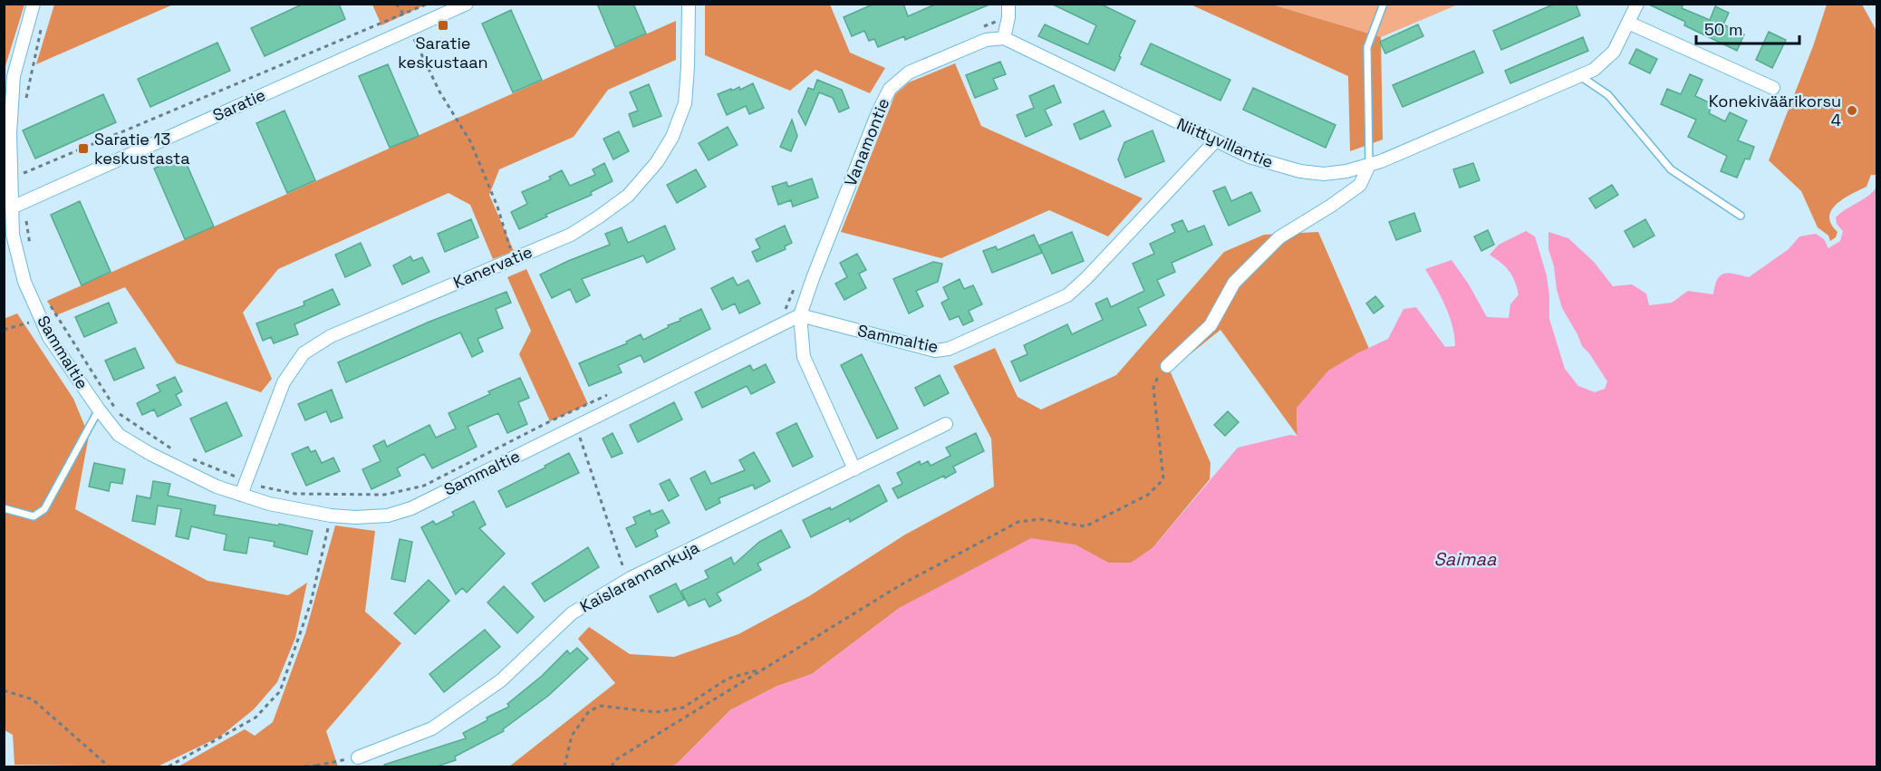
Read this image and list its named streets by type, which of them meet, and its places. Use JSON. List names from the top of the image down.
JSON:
{
  "streets": {
    "street": [
      "Saratie",
      "Vanamontie",
      "Niittyvillantie",
      "Kanervatie",
      "Sammaltie",
      "Kaislarannankuja"
    ]
  },
  "crossings": [
    ["Saratie", "Sammaltie"],
    ["Vanamontie", "Niittyvillantie"],
    ["Vanamontie", "Sammaltie"],
    ["Niittyvillantie", "Sammaltie"],
    ["Kanervatie", "Sammaltie"]
  ],
  "water": ["Saimaa"],
  "places": {
    "transit": ["Saratie keskustaan", "Saratie 13 keskustasta"],
    "other": ["Konekiväärikorsu 4"]
  },
  "scale_bar": "50 m"
}
